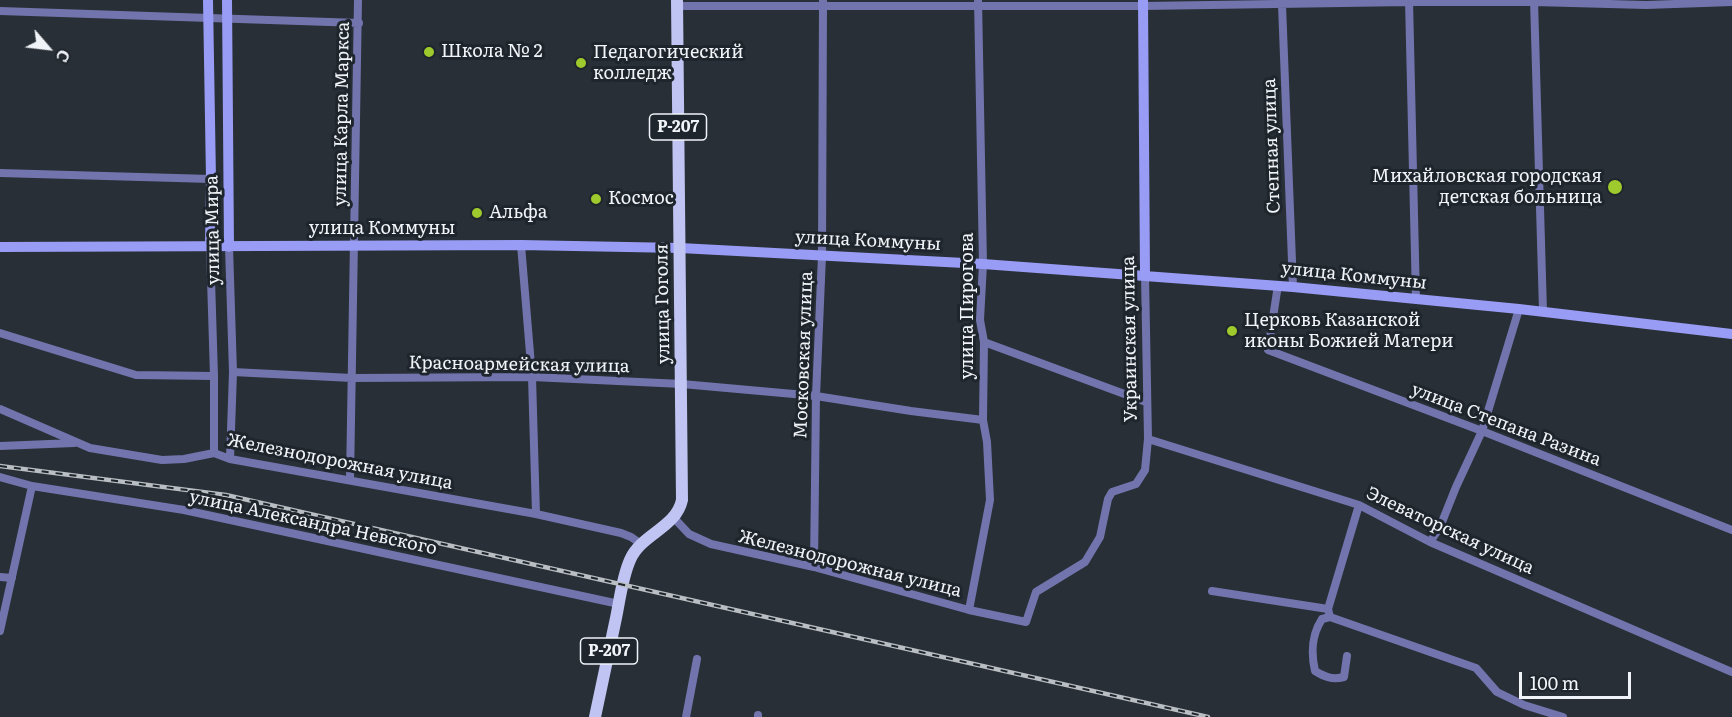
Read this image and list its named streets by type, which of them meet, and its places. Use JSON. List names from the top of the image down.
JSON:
{
  "streets": {
    "main road": ["Р-207", "улица Гоголя"],
    "street": [
      "улица Карла Маркса",
      "Степная улица",
      "улица Коммуны",
      "улица Мира",
      "улица Пирогова",
      "Украинская улица",
      "Московская улица",
      "Красноармейская улица",
      "улица Степана Разина",
      "Железнодорожная улица",
      "улица Александра Невского",
      "Элеваторская улица"
    ]
  },
  "crossings": [
    ["улица Карла Маркса", "улица Коммуны"],
    ["улица Карла Маркса", "Красноармейская улица"],
    ["улица Карла Маркса", "Железнодорожная улица"],
    ["Р-207", "улица Гоголя"],
    ["Р-207", "Железнодорожная улица"],
    ["Р-207", "улица Александра Невского"],
    ["Степная улица", "улица Коммуны"],
    ["улица Коммуны", "улица Мира"],
    ["улица Коммуны", "улица Гоголя"],
    ["улица Коммуны", "улица Пирогова"],
    ["улица Коммуны", "Украинская улица"],
    ["улица Коммуны", "Московская улица"],
    ["улица Коммуны", "улица Степана Разина"],
    ["улица Мира", "Красноармейская улица"],
    ["улица Мира", "Железнодорожная улица"],
    ["улица Гоголя", "Красноармейская улица"],
    ["улица Гоголя", "Железнодорожная улица"],
    ["улица Пирогова", "Красноармейская улица"],
    ["улица Пирогова", "Железнодорожная улица"],
    ["Украинская улица", "Железнодорожная улица"],
    ["Украинская улица", "Элеваторская улица"],
    ["Московская улица", "Красноармейская улица"],
    ["Московская улица", "Железнодорожная улица"]
  ],
  "places": [
    "Школа № 2",
    "Педагогический колледж",
    "Михайловская городская детская больница",
    "Космос",
    "Альфа",
    "Церковь Казанской иконы Божией Матери"
  ],
  "scale_bar": "100 m",
  "north": "bottom right"
}
